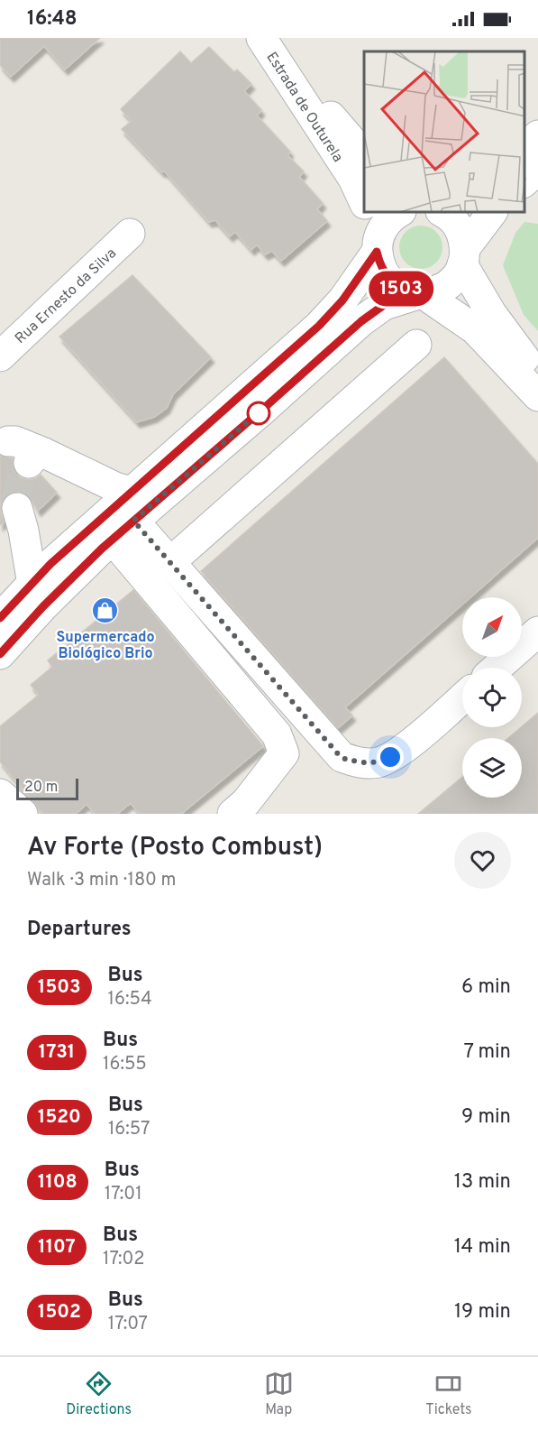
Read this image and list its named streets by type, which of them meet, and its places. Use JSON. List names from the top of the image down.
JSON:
{
  "streets": {
    "street": ["Estrada de Outurela", "Rua Ernesto da Silva"]
  },
  "places": {
    "shop": ["Supermercado Biológico Brio"]
  },
  "lines": ["bus line 1503"],
  "scale_bar": "20 m",
  "north": "top right",
  "page": {
    "status": "16:48",
    "on_map": "1503",
    "scale": "20 m",
    "heading": [
      ["Av Forte (Posto Combust)", "Walk · 3 min · 180 m"],
      "Departures"
    ],
    "list": [
      {
        "mark": "1503",
        "name": "Bus",
        "note": "16:54",
        "value": "6 min"
      },
      {
        "mark": "1731",
        "name": "Bus",
        "note": "16:55",
        "value": "7 min"
      },
      {
        "mark": "1520",
        "name": "Bus",
        "note": "16:57",
        "value": "9 min"
      },
      {
        "mark": "1108",
        "name": "Bus",
        "note": "17:01",
        "value": "13 min"
      },
      {
        "mark": "1107",
        "name": "Bus",
        "note": "17:02",
        "value": "14 min"
      },
      {
        "mark": "1502",
        "name": "Bus",
        "note": "17:07",
        "value": "19 min"
      }
    ],
    "tabs": ["Directions", "Map", "Tickets"]
  }
}
